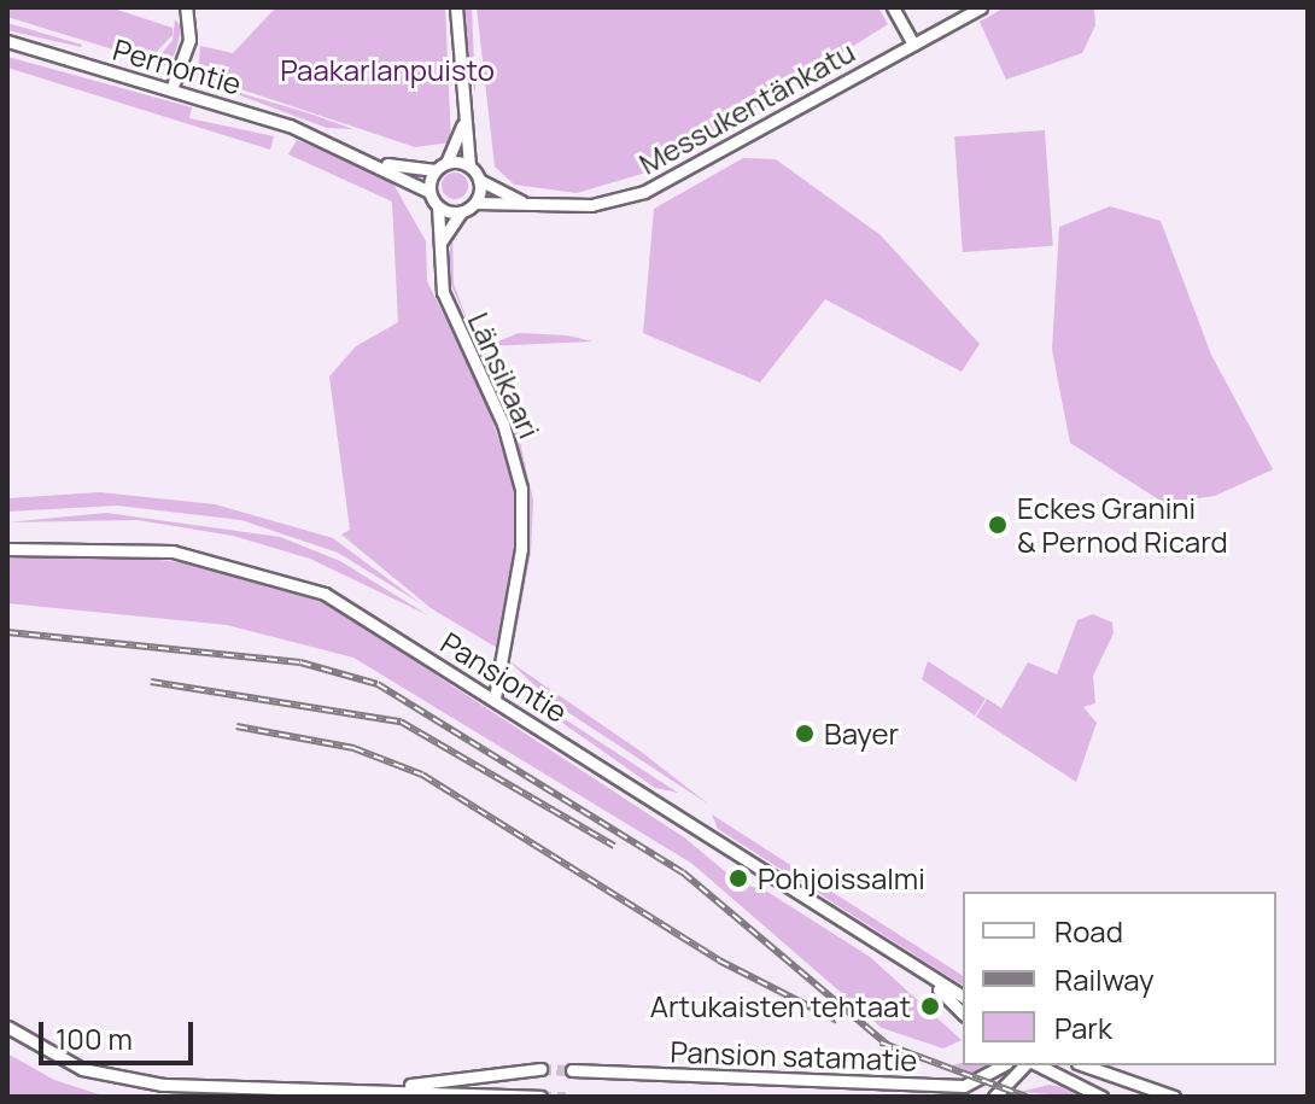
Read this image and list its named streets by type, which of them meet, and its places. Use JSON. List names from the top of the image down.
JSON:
{
  "streets": {
    "street": [
      "Pernontie",
      "Messukentänkatu",
      "Länsikaari",
      "Pansiontie",
      "Pansion satamatie"
    ]
  },
  "crossings": [
    ["Pernontie", "Messukentänkatu"],
    ["Pernontie", "Länsikaari"],
    ["Messukentänkatu", "Länsikaari"],
    ["Länsikaari", "Pansiontie"]
  ],
  "parks": ["Paakarlanpuisto"],
  "places": [
    "Eckes Granini & Pernod Ricard",
    "Bayer",
    "Pohjoissalmi",
    "Artukaisten tehtaat"
  ],
  "legend": ["Road", "Railway", "Park"],
  "scale_bar": "100 m"
}
